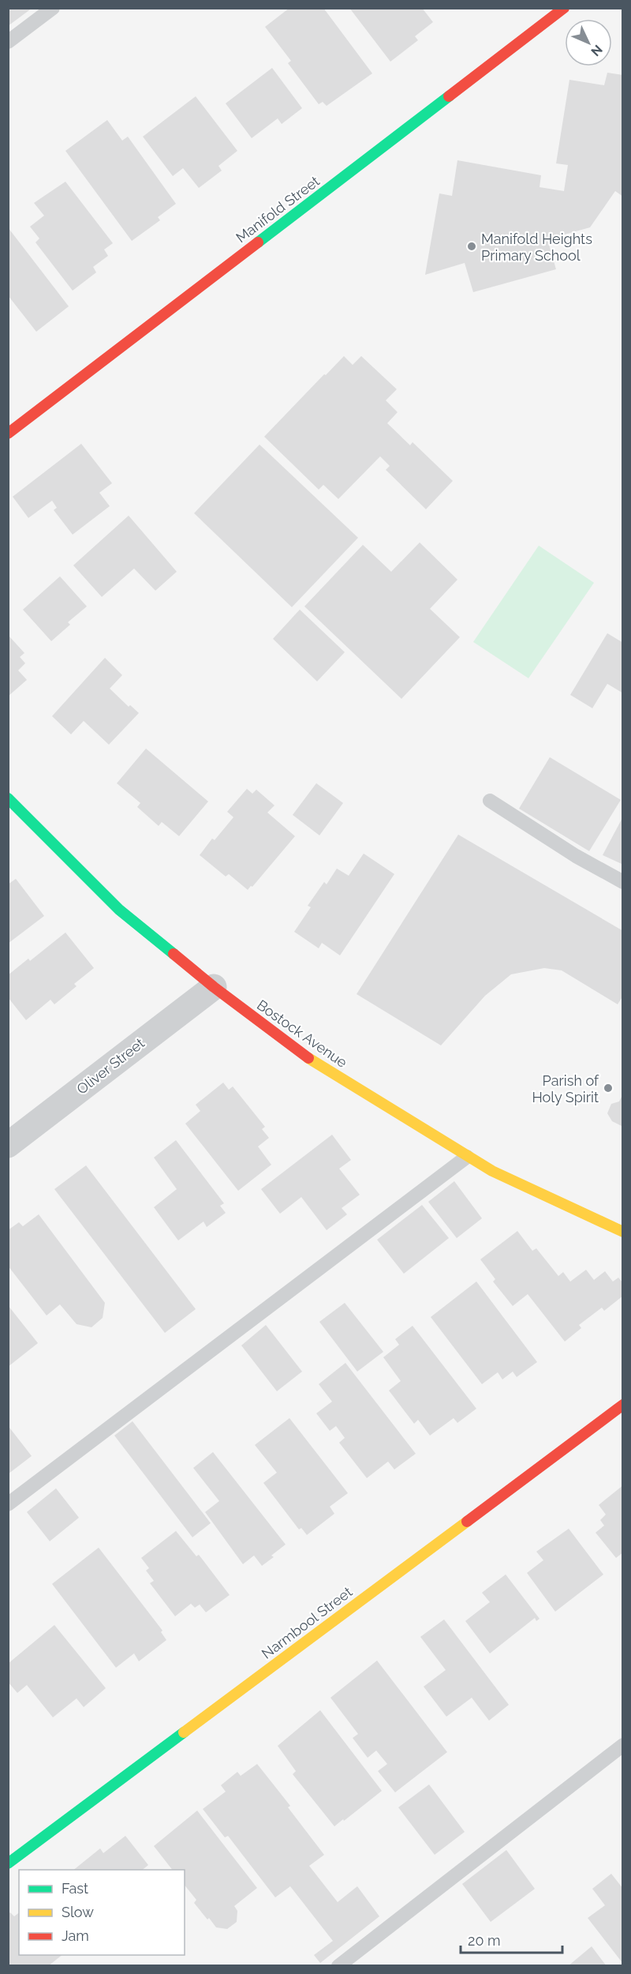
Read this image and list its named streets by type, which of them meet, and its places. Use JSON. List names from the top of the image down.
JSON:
{
  "streets": {
    "street": [
      "Manifold Street",
      "Bostock Avenue",
      "Oliver Street",
      "Narmbool Street"
    ]
  },
  "crossings": [
    ["Bostock Avenue", "Oliver Street"]
  ],
  "places": ["Manifold Heights Primary School", "Parish of Holy Spirit"],
  "legend": ["Fast", "Slow", "Jam"],
  "scale_bar": "20 m",
  "north": "bottom right"
}
